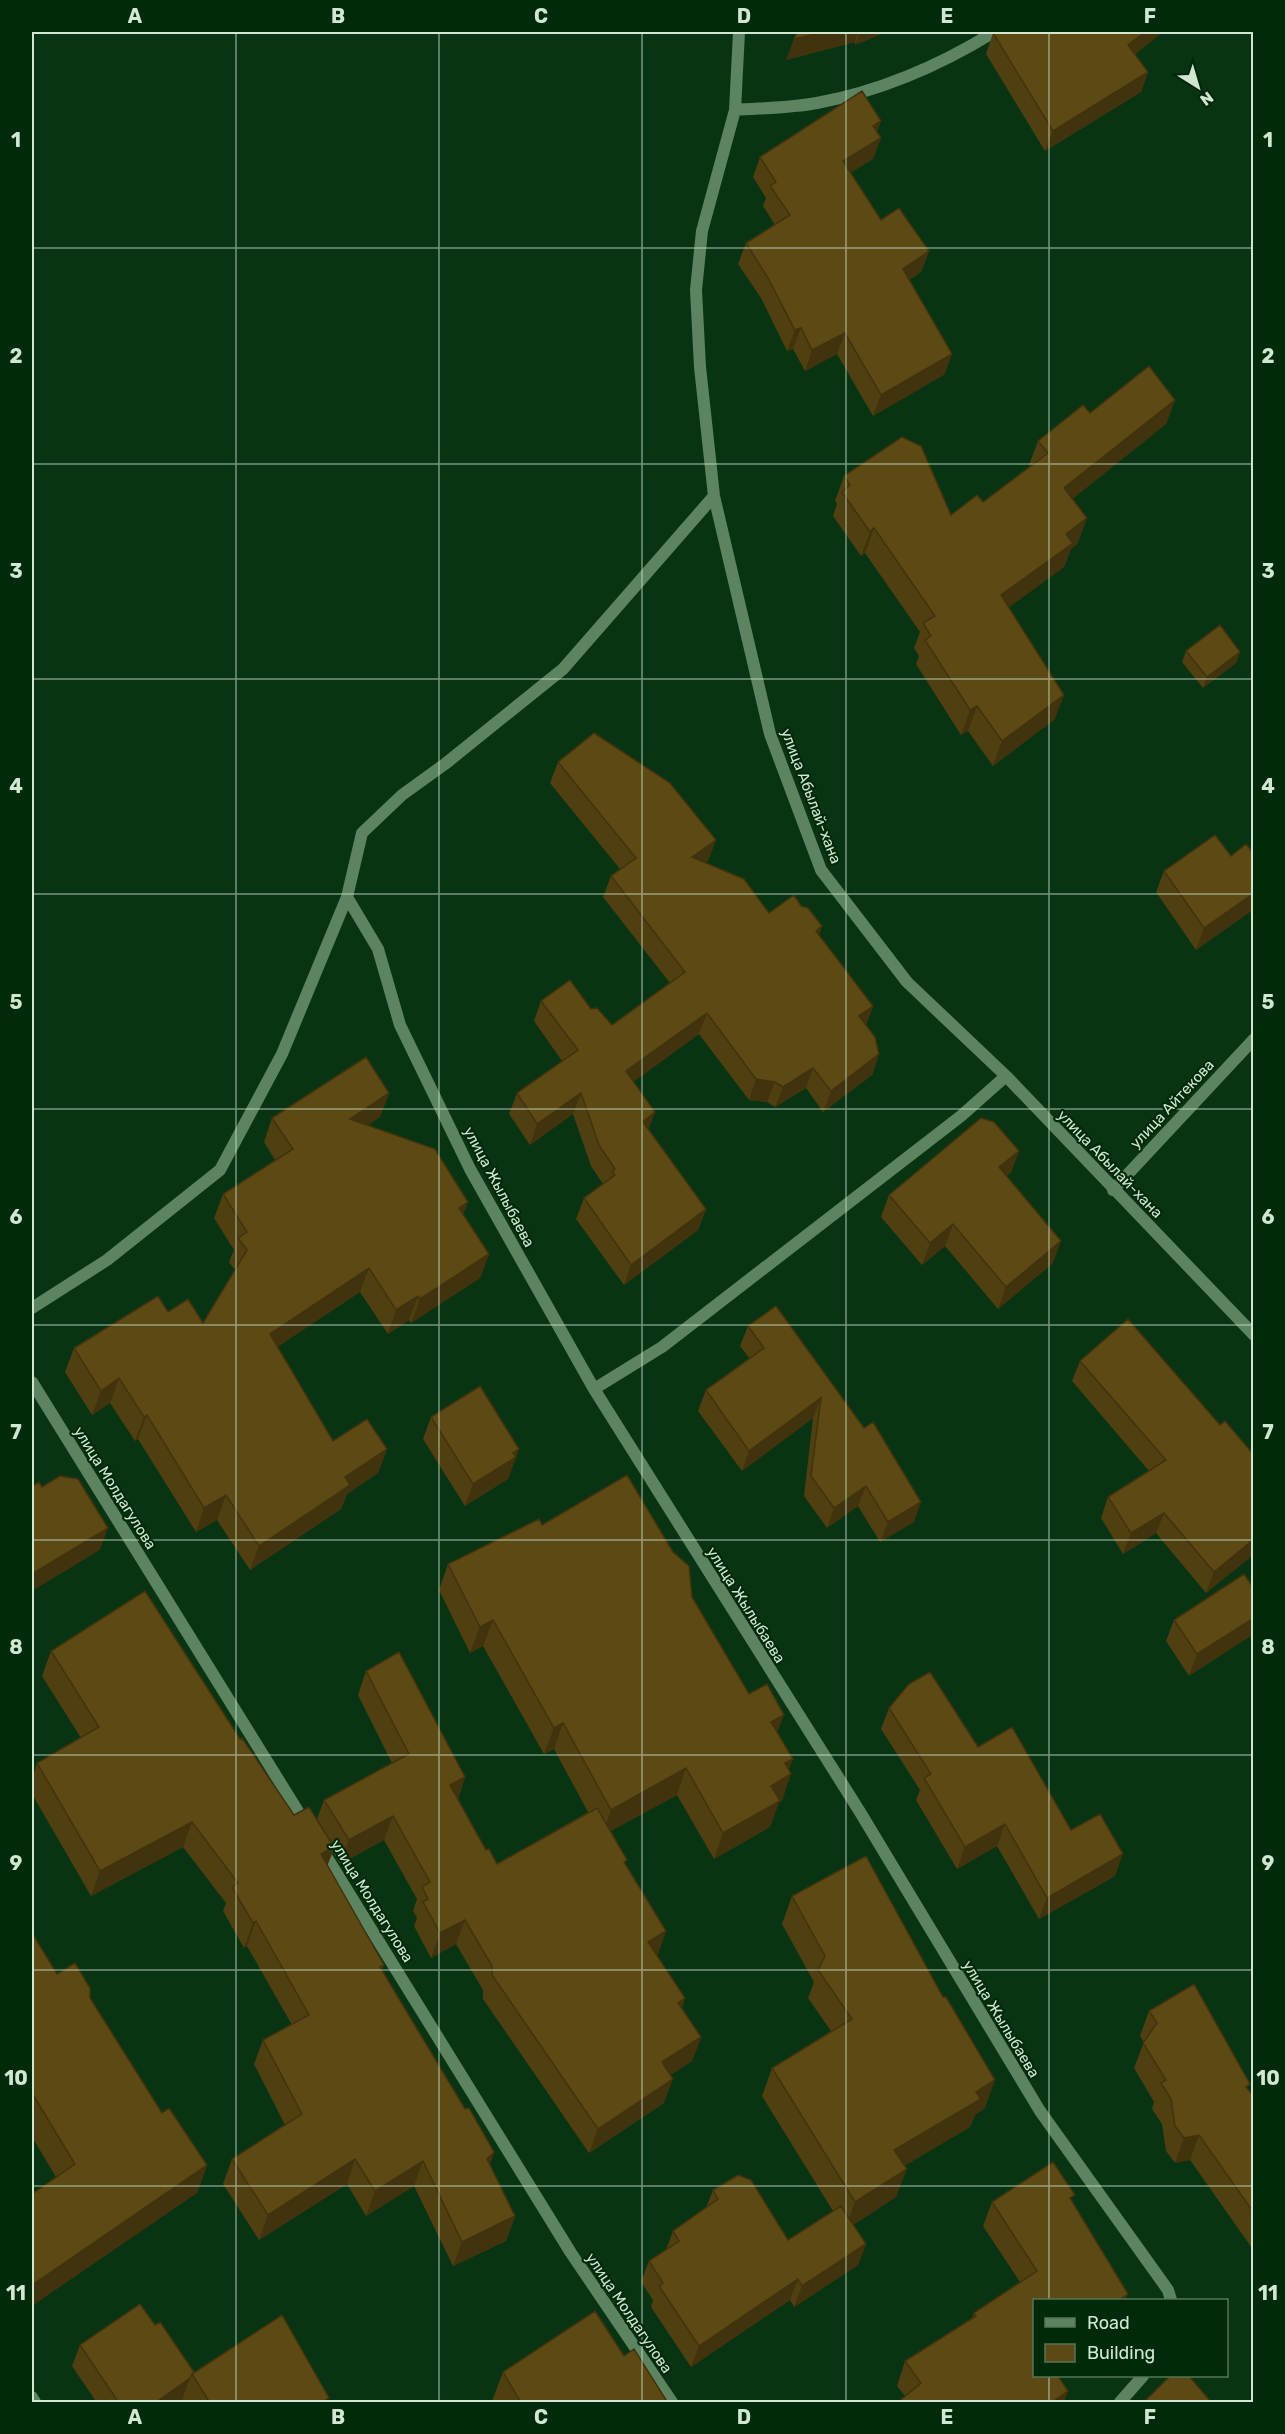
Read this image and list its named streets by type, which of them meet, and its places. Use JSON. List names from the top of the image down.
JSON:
{
  "streets": {
    "street": [
      "улица Абылай-хана",
      "улица Айтекова",
      "улица Жылыбаева",
      "улица Молдагулова"
    ]
  },
  "crossings": [
    ["улица Абылай-хана", "улица Айтекова"]
  ],
  "legend": ["Road", "Building"],
  "north": "bottom right",
  "grid": {
    "columns": [
      "A",
      "B",
      "C",
      "D",
      "E",
      "F"
    ],
    "rows": [
      "1",
      "2",
      "3",
      "4",
      "5",
      "6",
      "7",
      "8",
      "9",
      "10",
      "11"
    ]
  }
}
